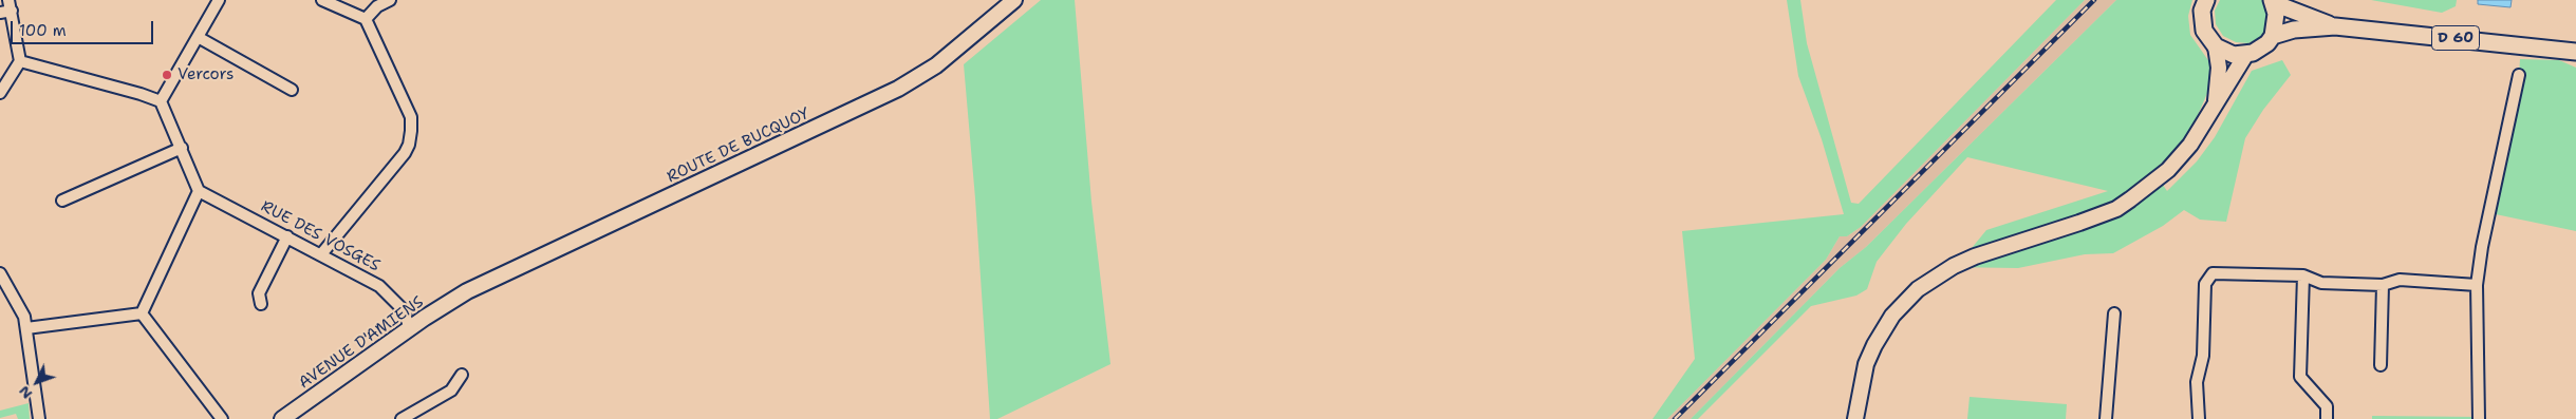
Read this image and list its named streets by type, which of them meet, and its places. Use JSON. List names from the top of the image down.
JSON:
{
  "streets": {
    "main road": ["D 60", "ROUTE DE BUCQUOY", "AVENUE D'AMIENS"],
    "street": ["RUE DES VOSGES"]
  },
  "crossings": [
    ["ROUTE DE BUCQUOY", "AVENUE D'AMIENS"],
    ["RUE DES VOSGES", "AVENUE D'AMIENS"]
  ],
  "places": ["Vercors"],
  "scale_bar": "100 m",
  "north": "bottom left"
}
